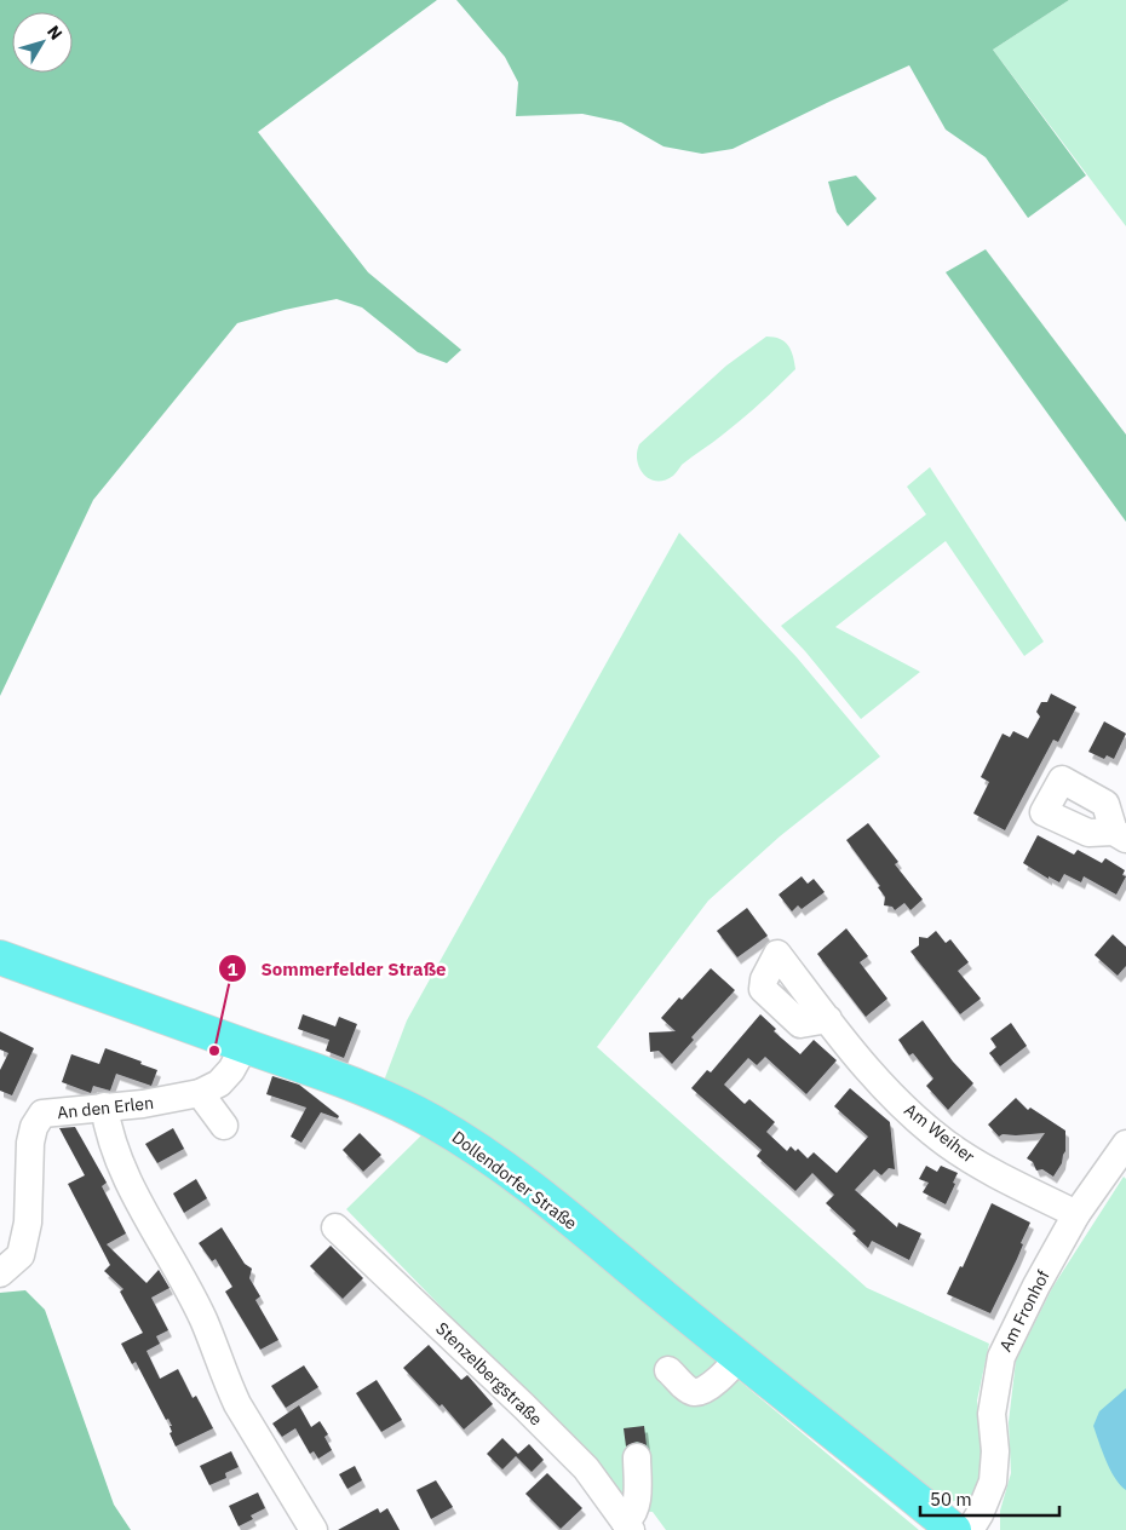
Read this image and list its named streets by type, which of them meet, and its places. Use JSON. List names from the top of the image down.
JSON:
{
  "streets": {
    "main road": ["Dollendorfer Straße"],
    "street": [
      "An den Erlen",
      "Am Weiher",
      "Am Fronhof",
      "Stenzelbergstraße"
    ]
  },
  "crossings": [
    ["An den Erlen", "Dollendorfer Straße"],
    ["Am Weiher", "Am Fronhof"]
  ],
  "places": ["Sommerfelder Straße"],
  "scale_bar": "50 m",
  "north": "top right"
}
